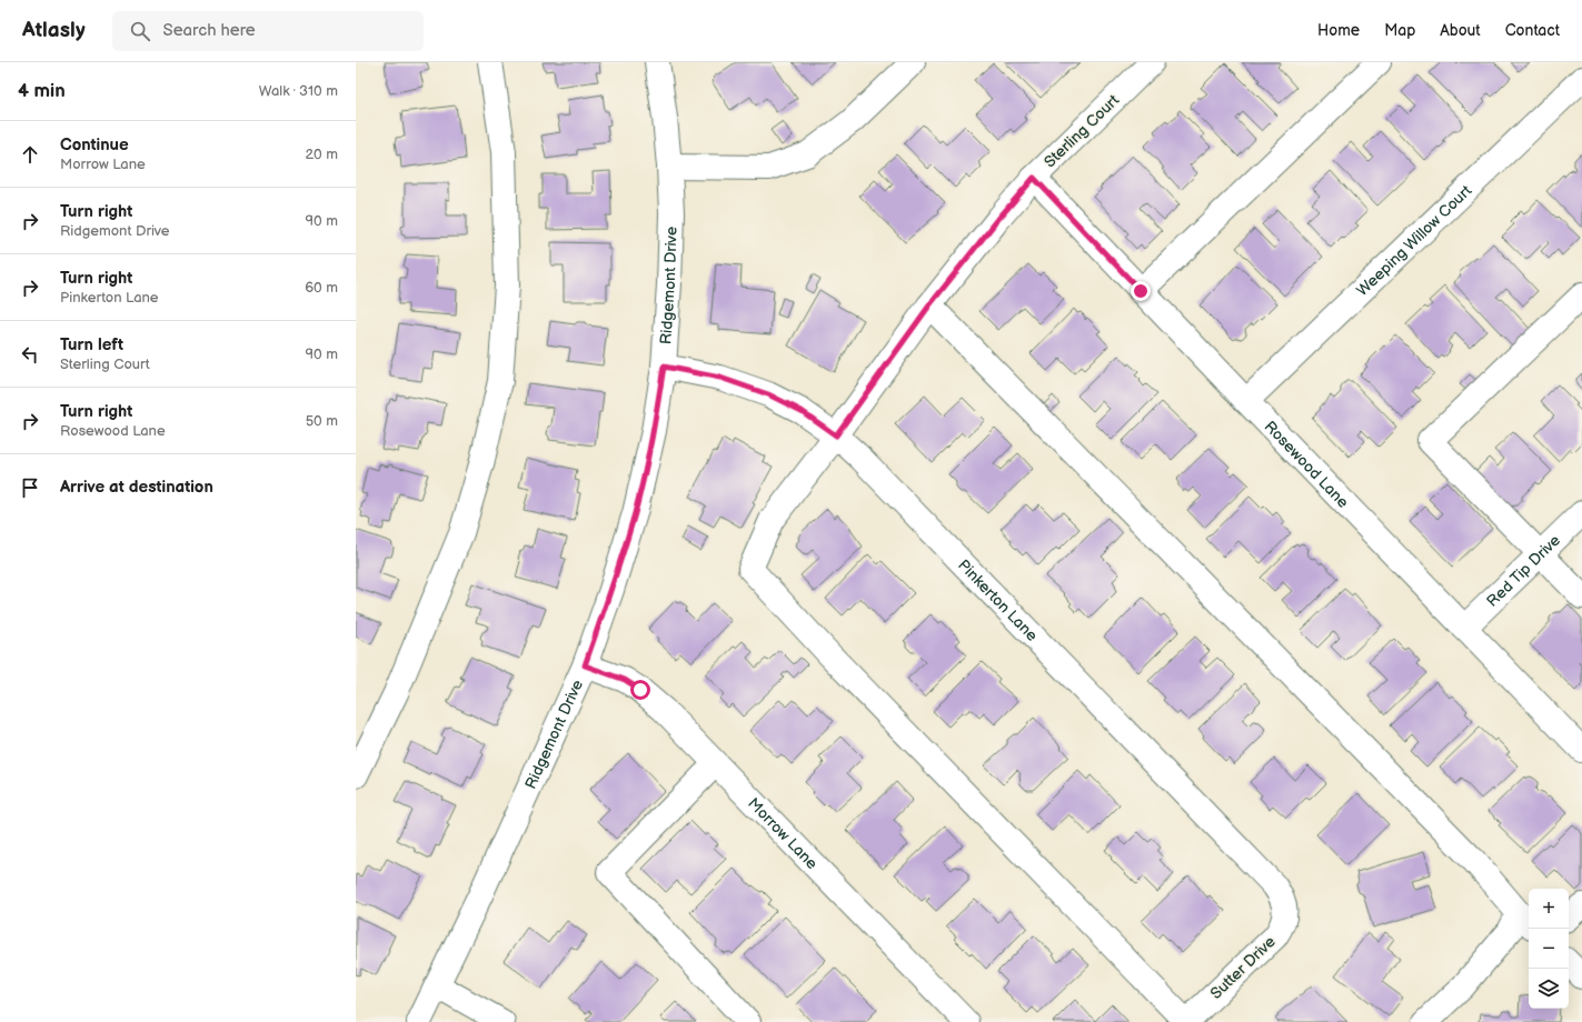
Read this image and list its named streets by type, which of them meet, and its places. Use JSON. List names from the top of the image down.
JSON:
{
  "streets": {
    "street": [
      "Sterling Court",
      "Weeping Willow Court",
      "Ridgemont Drive",
      "Rosewood Lane",
      "Red Tip Drive",
      "Pinkerton Lane",
      "Morrow Lane",
      "Sutter Drive"
    ]
  },
  "crossings": [
    ["Sterling Court", "Rosewood Lane"],
    ["Sterling Court", "Pinkerton Lane"],
    ["Sterling Court", "Sutter Drive"],
    ["Weeping Willow Court", "Rosewood Lane"],
    ["Ridgemont Drive", "Pinkerton Lane"],
    ["Ridgemont Drive", "Morrow Lane"],
    ["Rosewood Lane", "Red Tip Drive"],
    ["Pinkerton Lane", "Sutter Drive"]
  ],
  "page": {
    "header": "Atlasly",
    "search": "Search here",
    "nav": [
      "Home",
      "Map",
      "About",
      "Contact"
    ],
    "heading": ["4 min", "Walk · 310 m"],
    "list": [
      ["Continue", "Morrow Lane", "20 m"],
      ["Turn right", "Ridgemont Drive", "90 m"],
      ["Turn right", "Pinkerton Lane", "60 m"],
      ["Turn left", "Sterling Court", "90 m"],
      ["Turn right", "Rosewood Lane", "50 m"],
      "Arrive at destination"
    ],
    "map_buttons": ["+", "−"]
  }
}
